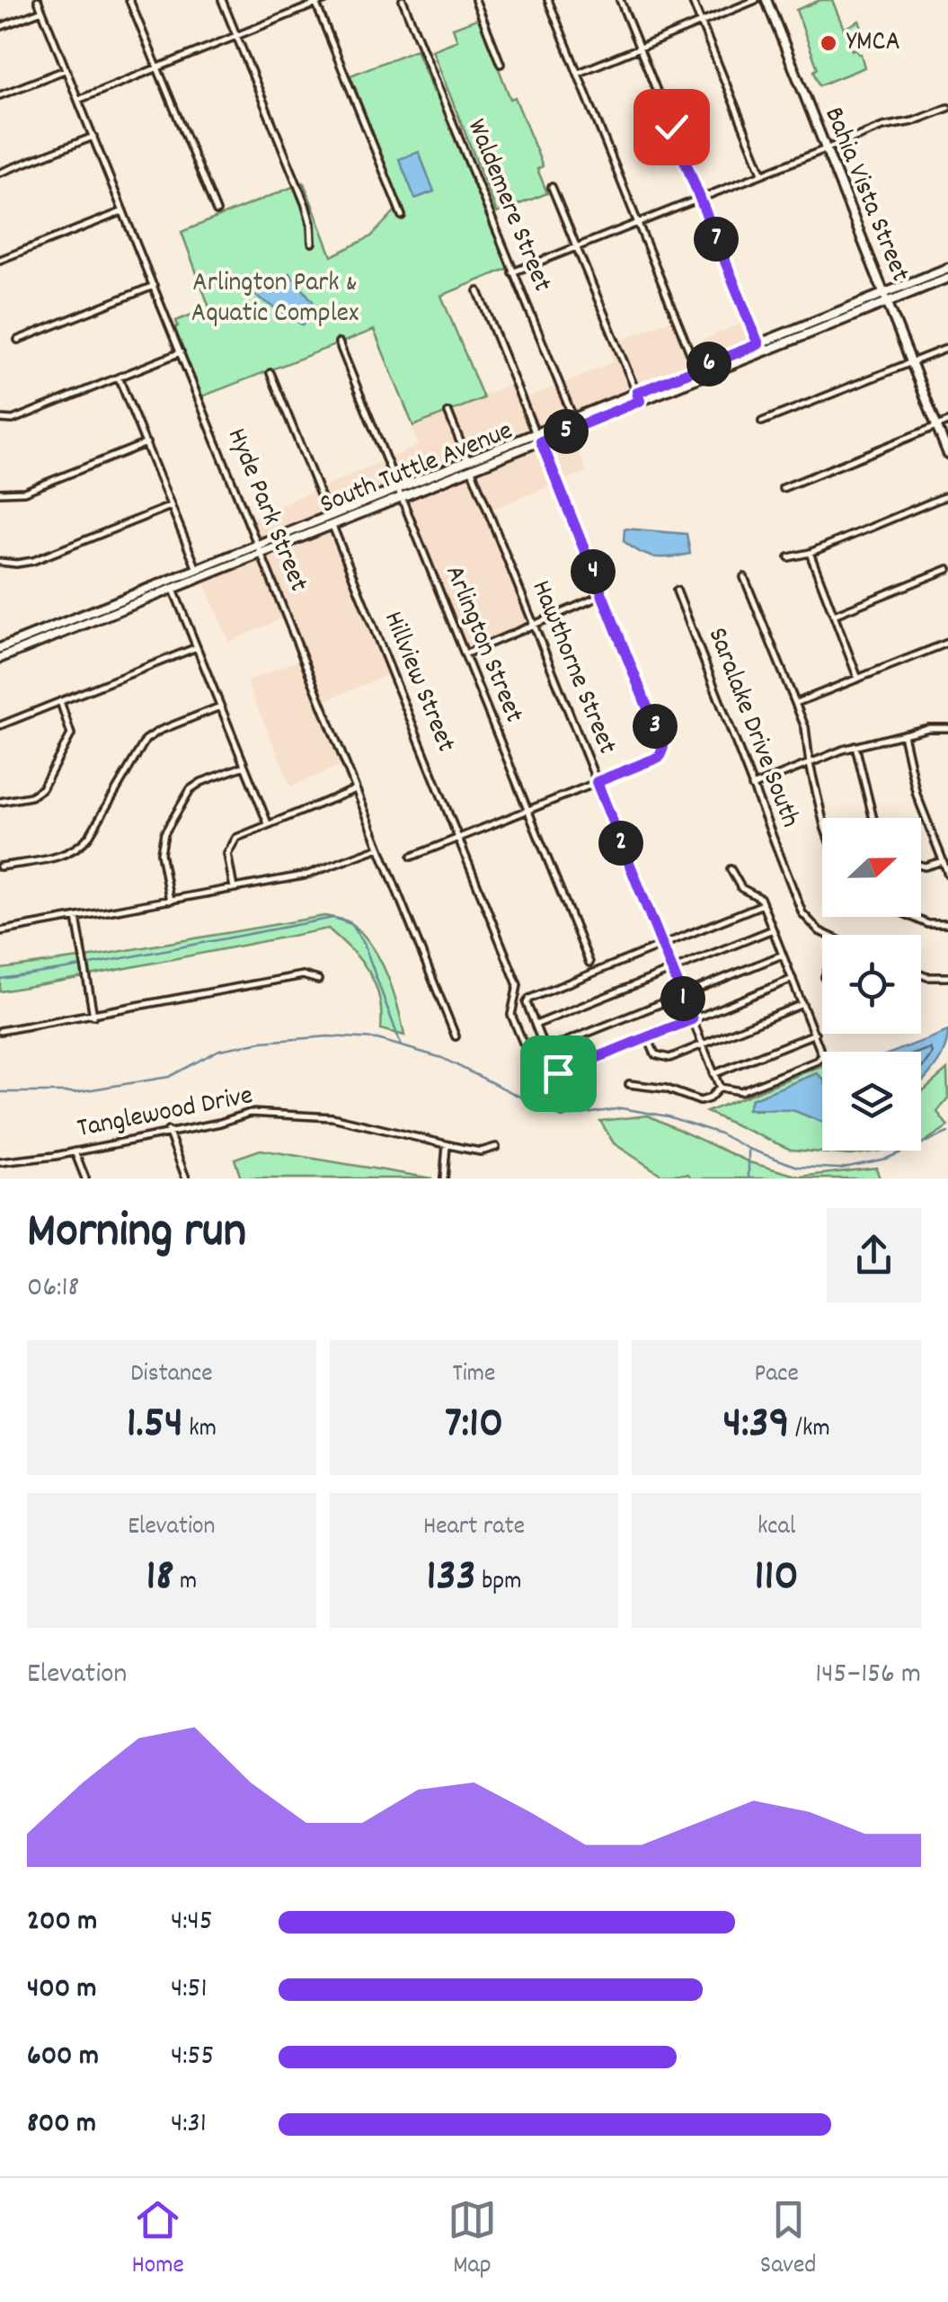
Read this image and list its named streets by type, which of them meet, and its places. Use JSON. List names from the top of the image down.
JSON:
{
  "streets": {
    "main road": ["Bahia Vista Street", "South Tuttle Avenue"],
    "street": [
      "Waldemere Street",
      "Hyde Park Street",
      "Arlington Street",
      "Hawthorne Street",
      "Hillview Street",
      "Saralake Drive South",
      "Tanglewood Drive"
    ]
  },
  "crossings": [
    ["Bahia Vista Street", "South Tuttle Avenue"],
    ["Waldemere Street", "South Tuttle Avenue"],
    ["South Tuttle Avenue", "Hyde Park Street"],
    ["South Tuttle Avenue", "Arlington Street"],
    ["South Tuttle Avenue", "Hawthorne Street"],
    ["South Tuttle Avenue", "Hillview Street"]
  ],
  "parks": ["Arlington Park & Aquatic Complex"],
  "places": ["YMCA"],
  "north": "right",
  "page": {
    "pins": [
      "7",
      "6",
      "5",
      "4",
      "3",
      "2",
      "1"
    ],
    "heading": ["Morning run", "06:18"],
    "stats": [
      ["Distance", "1.54 km"],
      ["Time", "7:10"],
      ["Pace", "4:39 /km"],
      ["Elevation", "18 m"],
      ["Heart rate", "133 bpm"],
      ["kcal", "110"]
    ],
    "chart": ["Elevation", "145–156 m"],
    "list": [
      {
        "name": "200 m",
        "note": "4:45"
      },
      {
        "name": "400 m",
        "note": "4:51"
      },
      {
        "name": "600 m",
        "note": "4:55"
      },
      {
        "name": "800 m",
        "note": "4:31"
      }
    ],
    "tabs": ["Home", "Map", "Saved"]
  }
}
